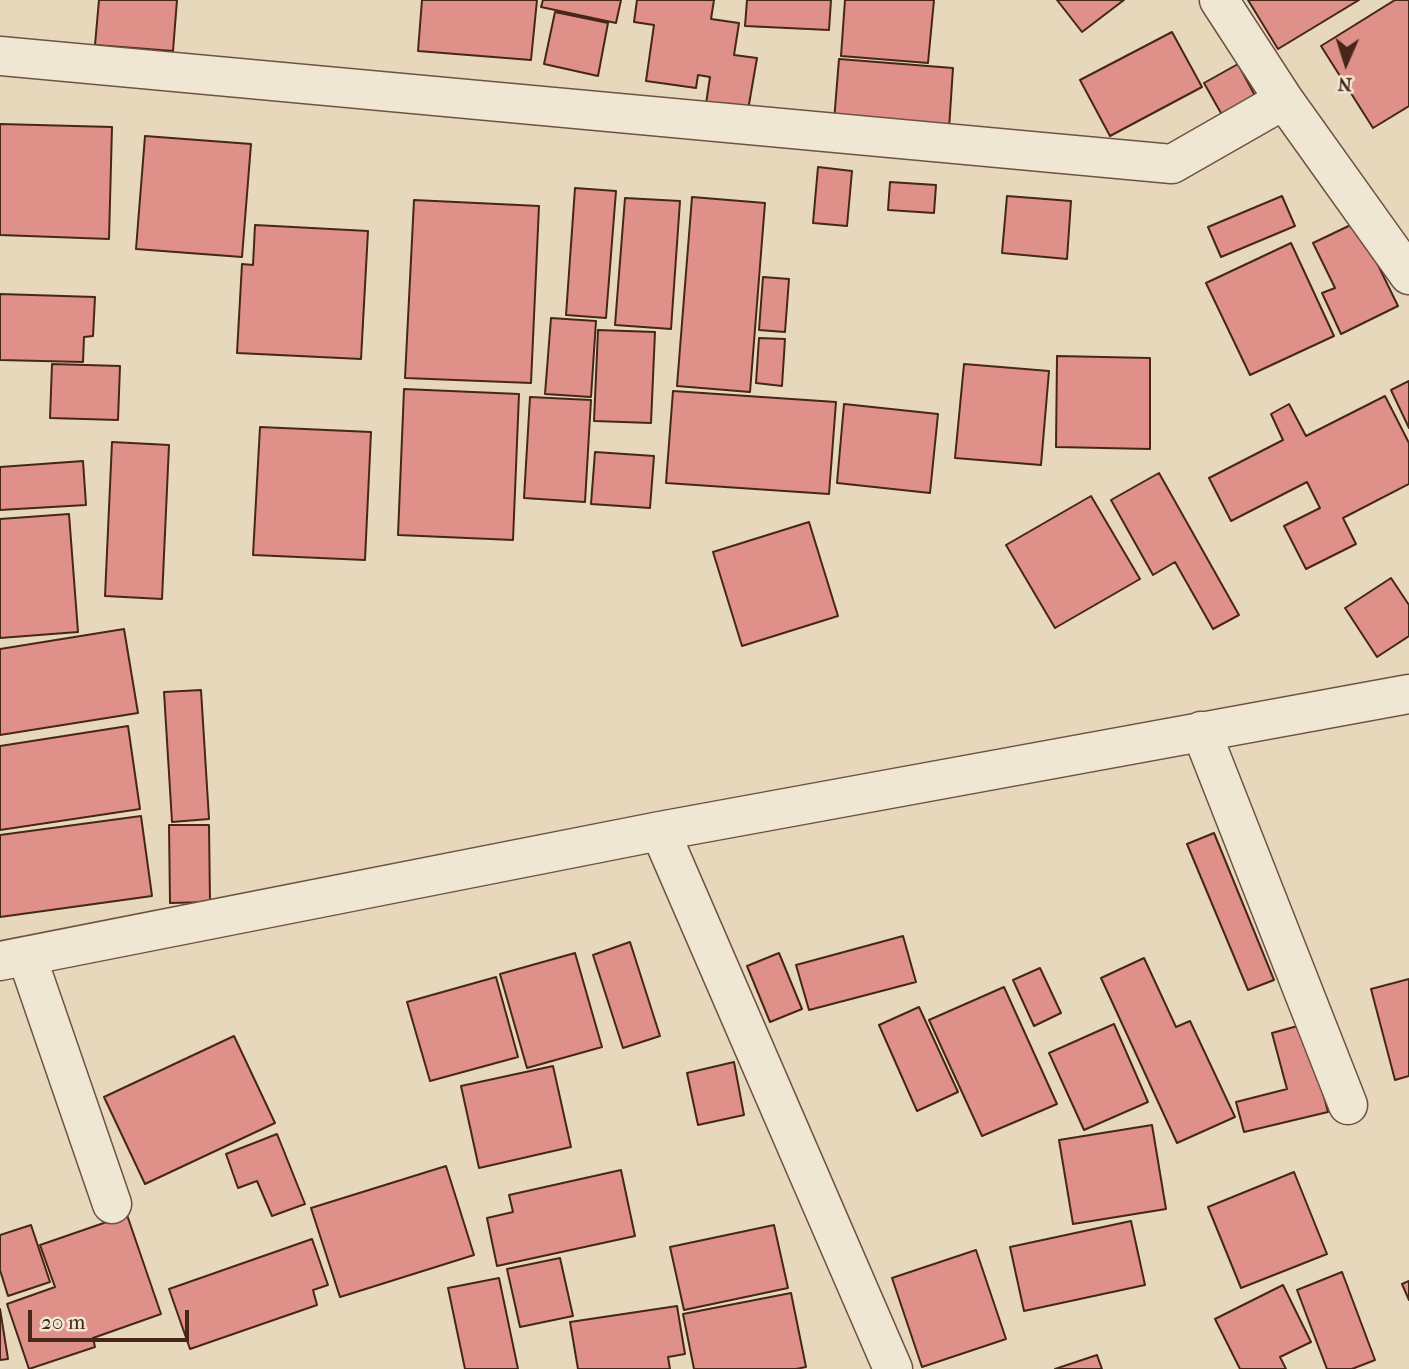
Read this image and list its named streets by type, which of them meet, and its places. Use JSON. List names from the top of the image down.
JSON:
{
  "scale_bar": "20 m",
  "north": "bottom"
}
